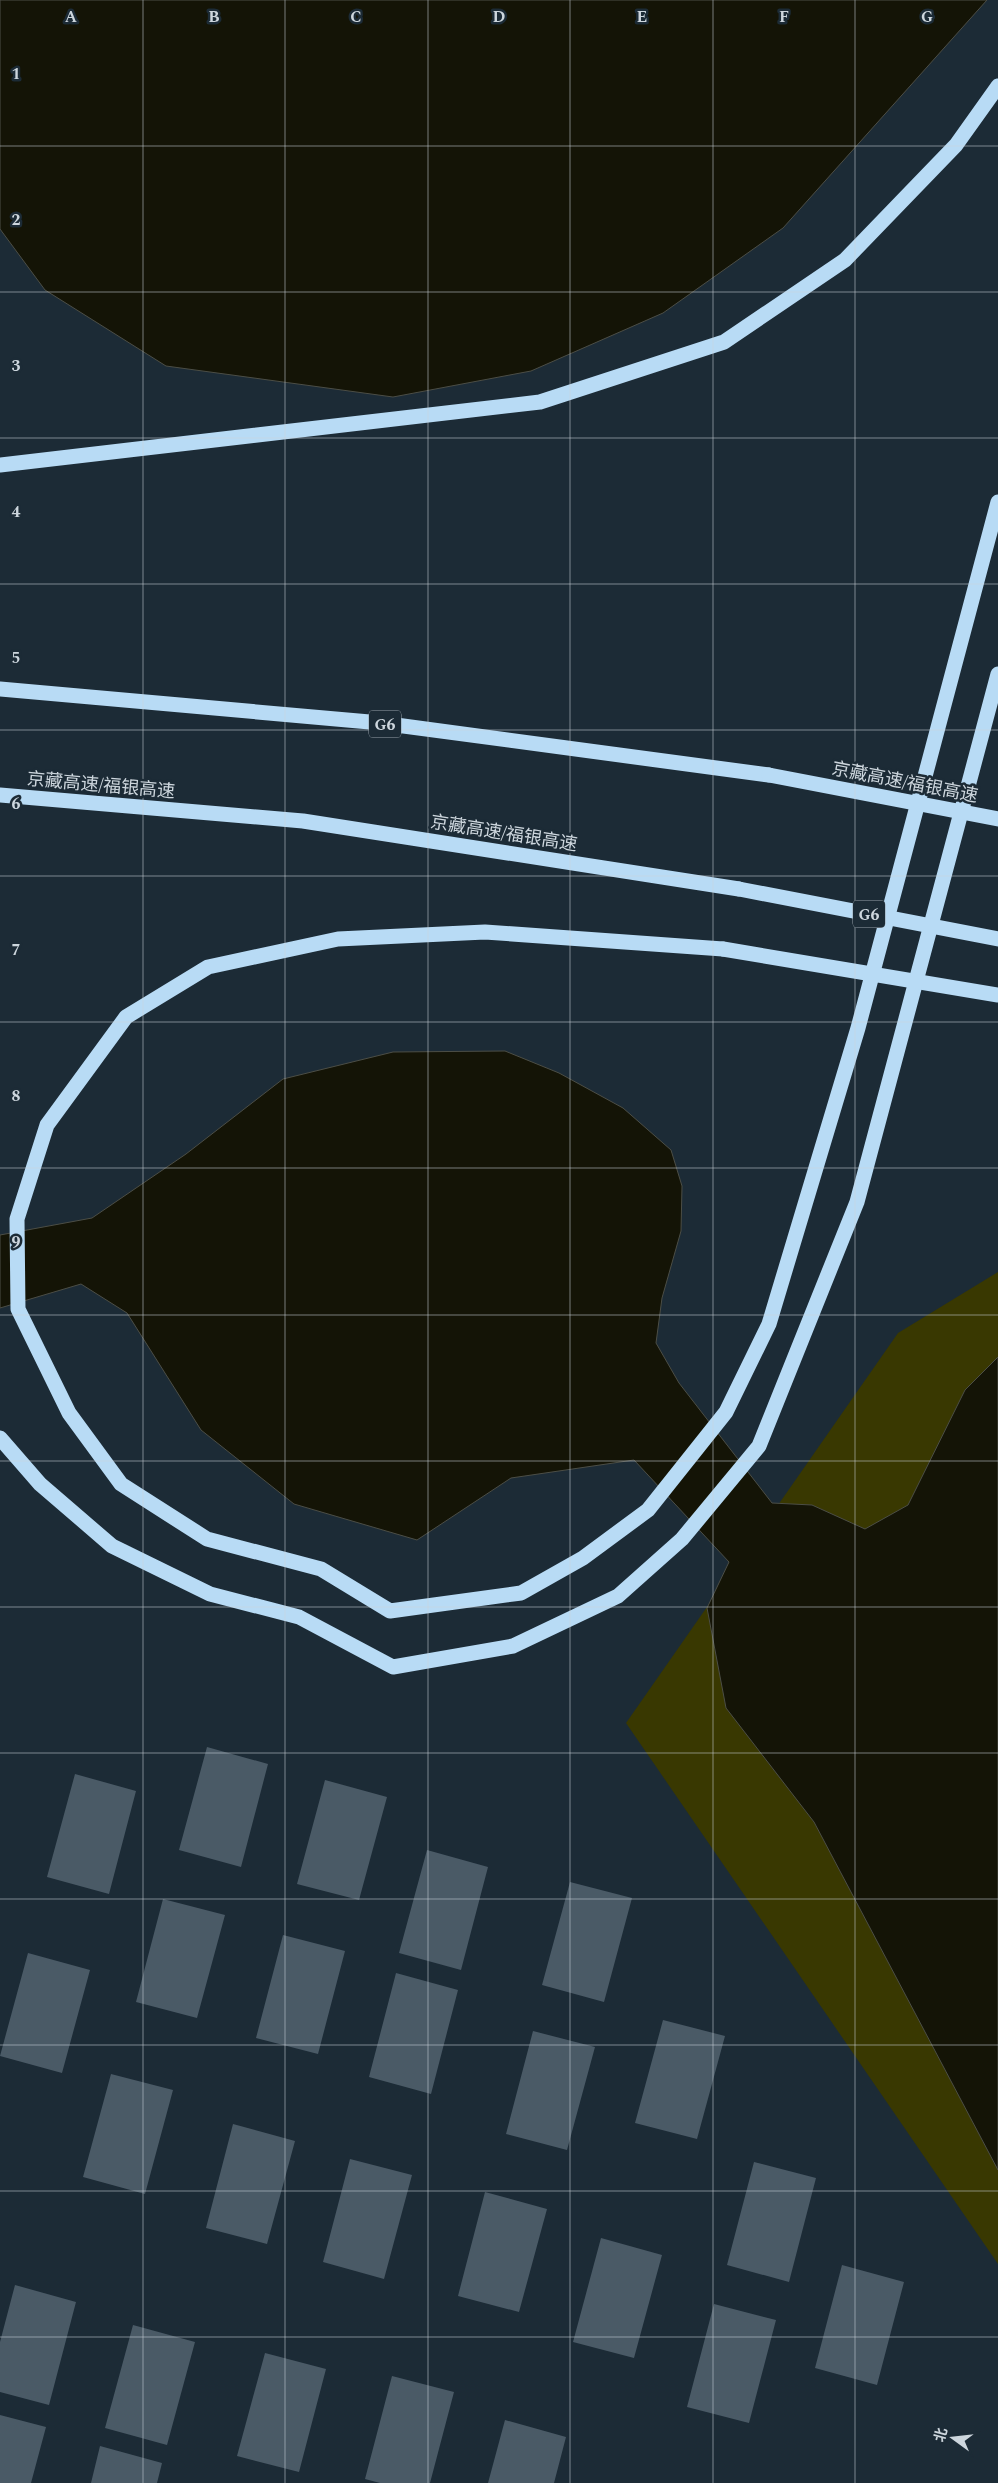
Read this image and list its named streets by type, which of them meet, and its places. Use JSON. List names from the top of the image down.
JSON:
{
  "streets": {
    "highway": ["G6", "京藏高速/福银高速"]
  },
  "north": "left",
  "grid": {
    "columns": [
      "A",
      "B",
      "C",
      "D",
      "E",
      "F",
      "G"
    ],
    "rows": [
      "1",
      "2",
      "3",
      "4",
      "5",
      "6",
      "7",
      "8",
      "9"
    ]
  }
}
